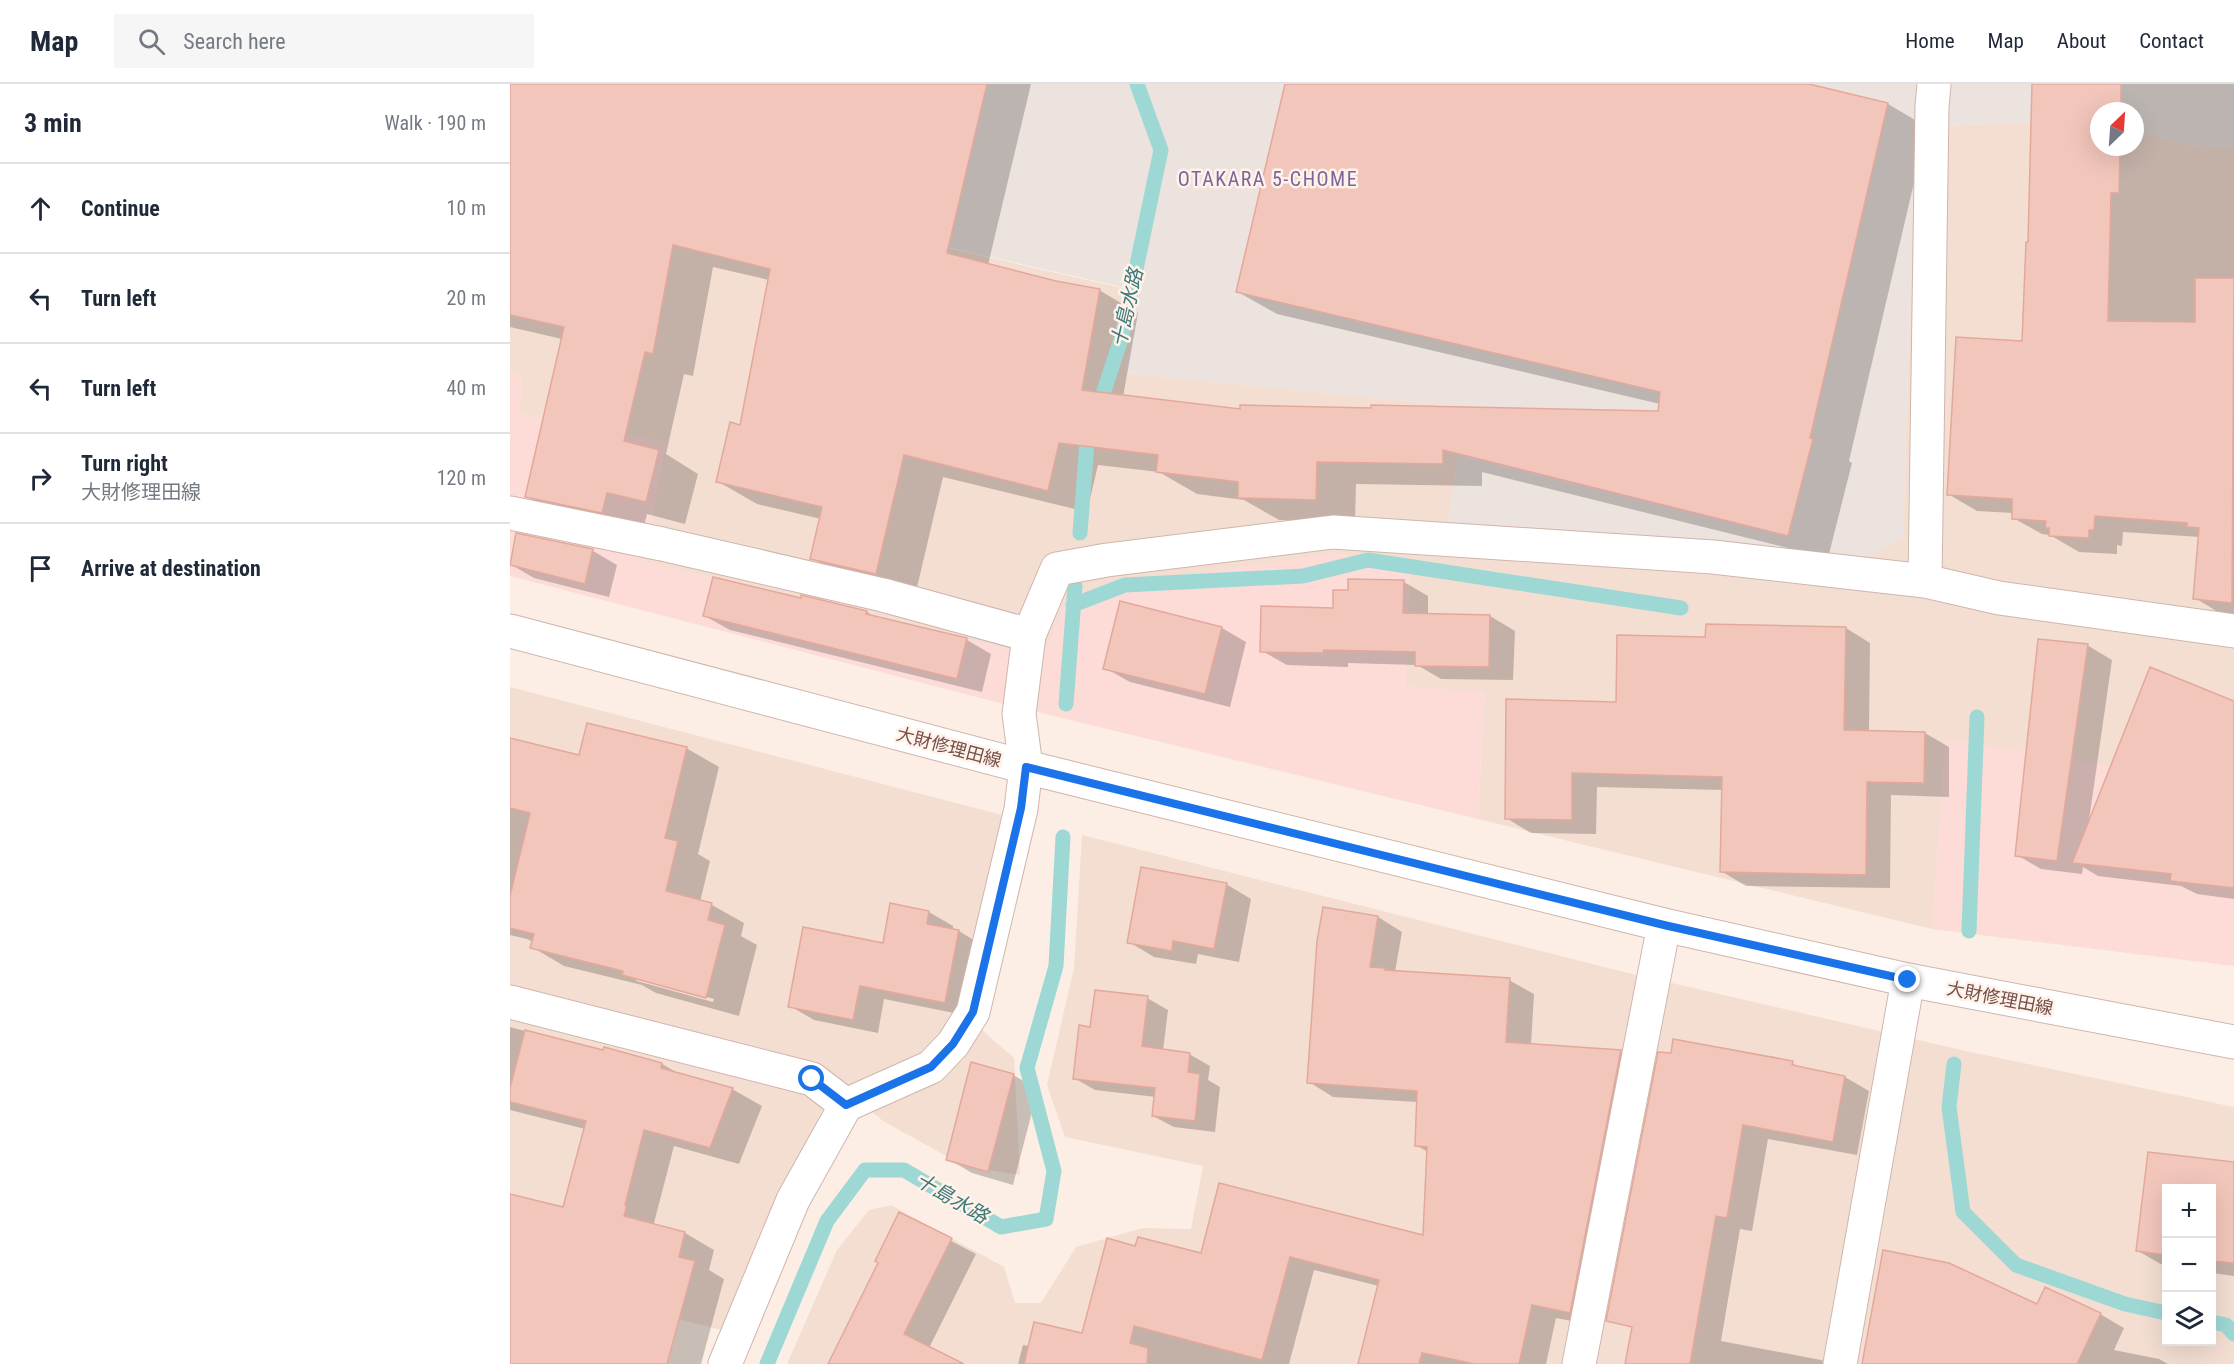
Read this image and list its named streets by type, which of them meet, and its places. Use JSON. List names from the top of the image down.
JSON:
{
  "streets": {
    "street": ["大財修理田線"]
  },
  "districts": ["OTAKARA 5-CHOME"],
  "water": ["十島水路"],
  "north": "top right",
  "page": {
    "header": "Map",
    "search": "Search here",
    "nav": [
      "Home",
      "Map",
      "About",
      "Contact"
    ],
    "heading": ["3 min", "Walk · 190 m"],
    "list": [
      ["Continue", "10 m"],
      ["Turn left", "20 m"],
      ["Turn left", "40 m"],
      ["Turn right", "大財修理田線", "120 m"],
      "Arrive at destination"
    ],
    "map_buttons": ["+", "−"]
  }
}
